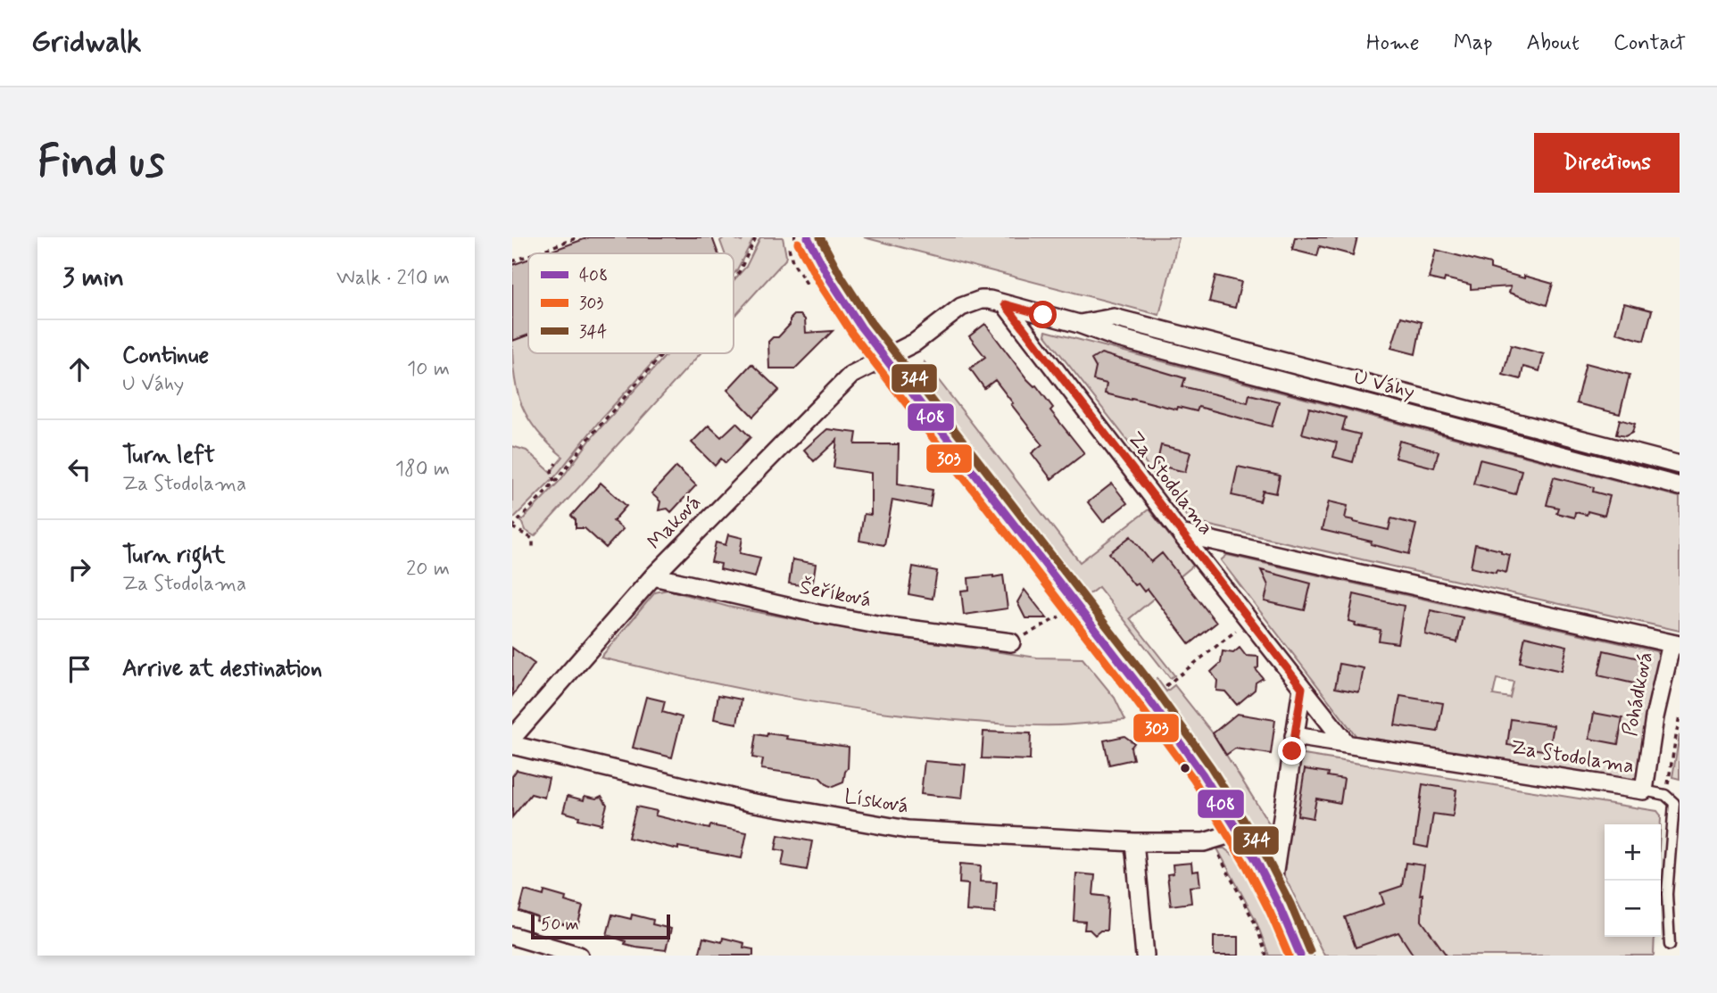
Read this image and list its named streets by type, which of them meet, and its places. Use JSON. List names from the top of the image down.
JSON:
{
  "streets": {
    "street": [
      "U Váhy",
      "Za Stodolama",
      "Maková",
      "Šeříková",
      "Pohádková",
      "Lísková"
    ]
  },
  "crossings": [
    ["U Váhy", "Za Stodolama"],
    ["U Váhy", "Maková"],
    ["Za Stodolama", "Pohádková"],
    ["Maková", "Šeříková"]
  ],
  "lines": ["transit line 408", "transit line 344", "transit line 303"],
  "legend": ["408", "303", "344"],
  "scale_bar": "50 m",
  "page": {
    "header": "Gridwalk",
    "nav": [
      "Home",
      "Map",
      "About",
      "Contact"
    ],
    "buttons": "Directions",
    "title": "Find us",
    "heading": ["3 min", "Walk · 210 m"],
    "list": [
      ["Continue", "U Váhy", "10 m"],
      ["Turn left", "Za Stodolama", "180 m"],
      ["Turn right", "Za Stodolama", "20 m"],
      "Arrive at destination"
    ],
    "map_buttons": ["+", "−"],
    "scale": "50 m"
  }
}
